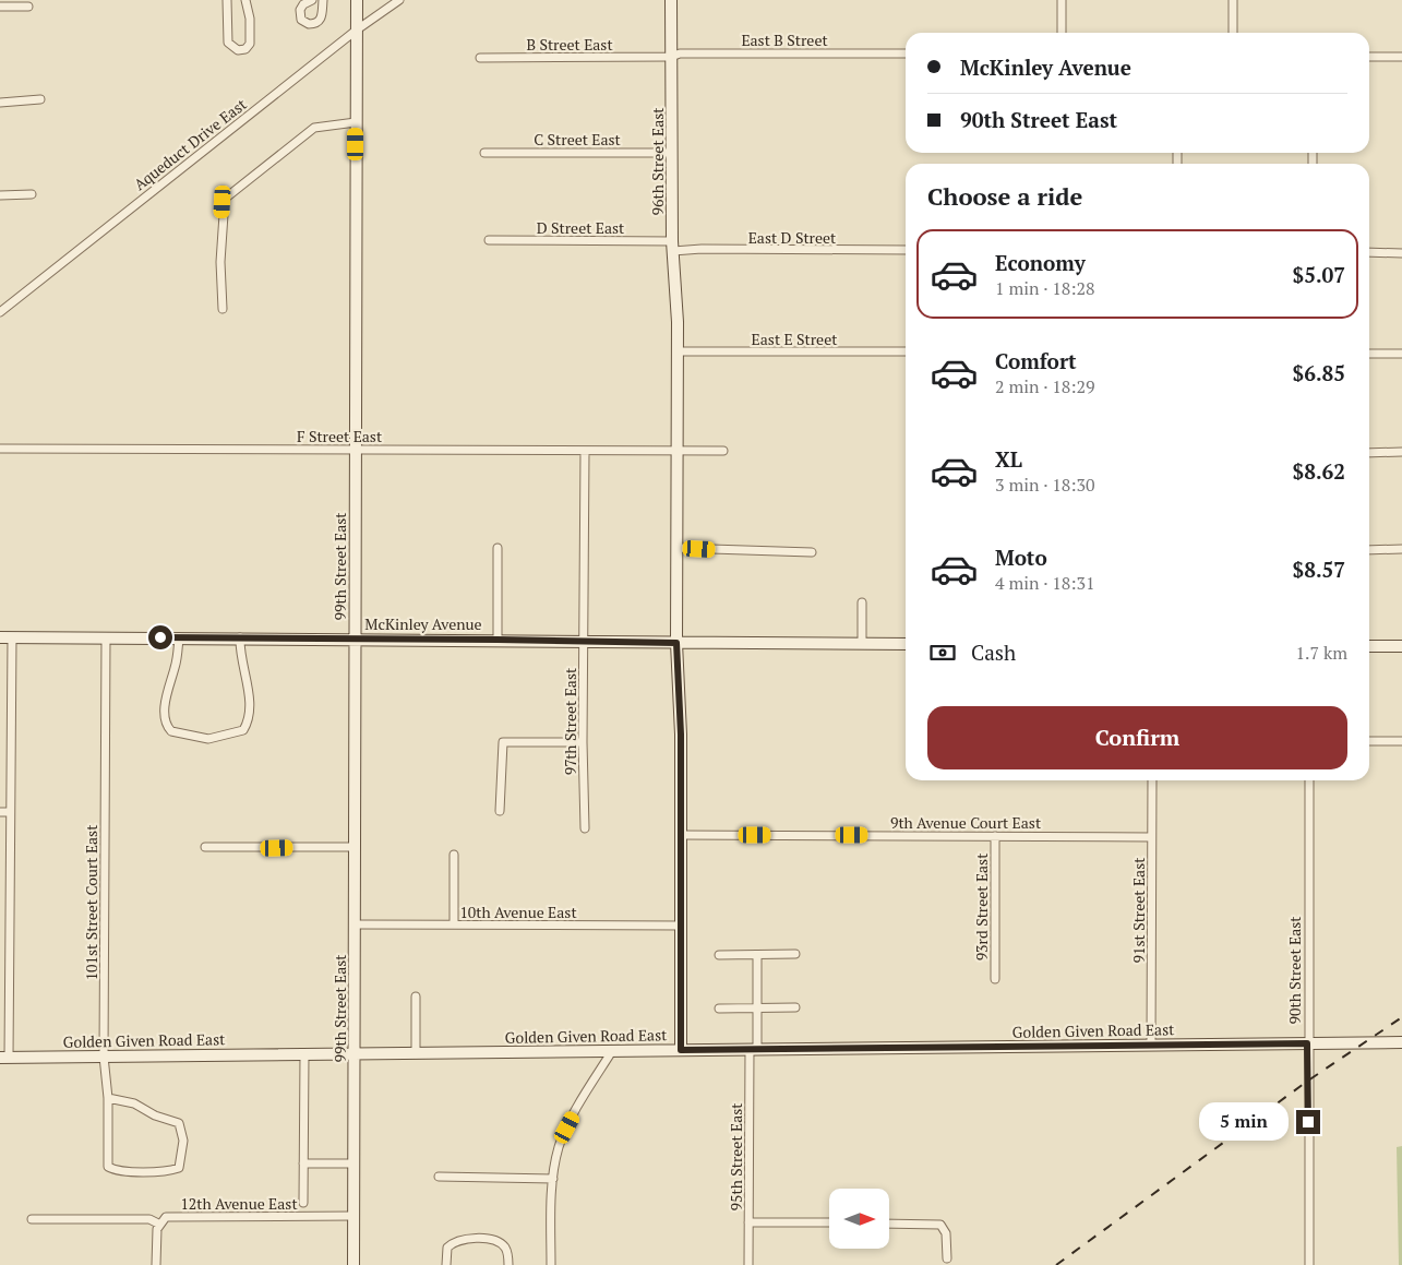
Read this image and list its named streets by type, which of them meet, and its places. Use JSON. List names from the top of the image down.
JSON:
{
  "streets": {
    "street": [
      "East B Street",
      "B Street East",
      "C Street East",
      "Aqueduct Drive East",
      "96th Street East",
      "D Street East",
      "East D Street",
      "East E Street",
      "F Street East",
      "99th Street East",
      "McKinley Avenue",
      "97th Street East",
      "9th Avenue Court East",
      "101st Street Court East",
      "93rd Street East",
      "91st Street East",
      "10th Avenue East",
      "90th Street East",
      "Golden Given Road East",
      "95th Street East",
      "12th Avenue East"
    ]
  },
  "crossings": [
    ["East B Street", "B Street East"],
    ["East B Street", "96th Street East"],
    ["C Street East", "96th Street East"],
    ["Aqueduct Drive East", "99th Street East"],
    ["96th Street East", "D Street East"],
    ["96th Street East", "East D Street"],
    ["96th Street East", "East E Street"],
    ["96th Street East", "F Street East"],
    ["96th Street East", "McKinley Avenue"],
    ["96th Street East", "9th Avenue Court East"],
    ["96th Street East", "10th Avenue East"],
    ["D Street East", "East D Street"],
    ["F Street East", "99th Street East"],
    ["F Street East", "97th Street East"],
    ["99th Street East", "McKinley Avenue"],
    ["99th Street East", "10th Avenue East"],
    ["99th Street East", "Golden Given Road East"],
    ["99th Street East", "12th Avenue East"],
    ["McKinley Avenue", "97th Street East"],
    ["McKinley Avenue", "101st Street Court East"],
    ["9th Avenue Court East", "93rd Street East"],
    ["9th Avenue Court East", "91st Street East"],
    ["101st Street Court East", "Golden Given Road East"],
    ["91st Street East", "Golden Given Road East"],
    ["90th Street East", "Golden Given Road East"],
    ["Golden Given Road East", "95th Street East"]
  ],
  "north": "right",
  "page": {
    "banner": ["McKinley Avenue", "90th Street East"],
    "heading": "Choose a ride",
    "list": [
      {
        "name": "Economy",
        "note": "1 min · 18:28",
        "value": "$5.07"
      },
      {
        "name": "Comfort",
        "note": "2 min · 18:29",
        "value": "$6.85"
      },
      {
        "name": "XL",
        "note": "3 min · 18:30",
        "value": "$8.62"
      },
      {
        "name": "Moto",
        "note": "4 min · 18:31",
        "value": "$8.57"
      }
    ],
    "pay": ["Cash", "1.7 km"],
    "buttons": "Confirm",
    "bubble": "5 min"
  }
}
